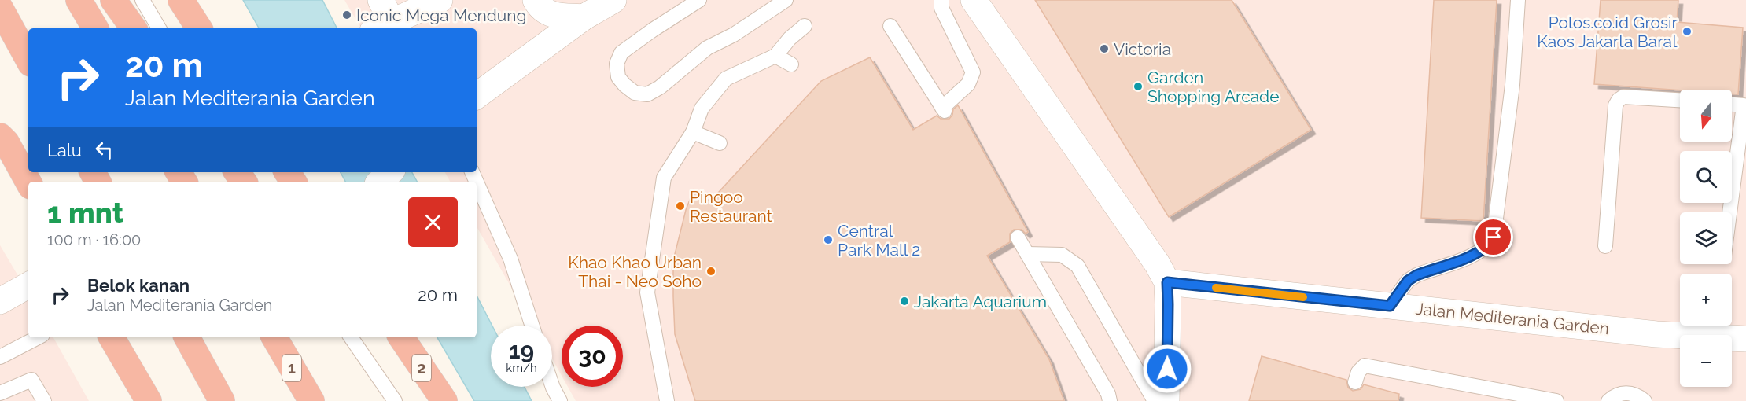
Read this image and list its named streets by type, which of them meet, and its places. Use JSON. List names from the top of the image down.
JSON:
{
  "streets": {
    "highway": ["1", "2"],
    "street": ["Jalan Mediterania Garden"]
  },
  "places": [
    "Iconic Mega Mendung",
    "Polos.co.id Grosir Kaos Jakarta Barat",
    "Victoria",
    "Garden Shopping Arcade",
    "Pingoo Restaurant",
    "Central Park Mall 2",
    "Khao Khao Urban Thai - Neo Soho",
    "Jakarta Aquarium"
  ],
  "north": "bottom",
  "page": {
    "turn": ["20 m", "Jalan Mediterania Garden"],
    "map_buttons": ["+", "−"],
    "then": "Lalu",
    "heading": ["1 mnt", "100 m · 16:00"],
    "list": [
      {
        "name": "Belok kanan",
        "note": "Jalan Mediterania Garden",
        "value": "20 m"
      }
    ],
    "speed": "19 km/h",
    "limit": "30"
  }
}
